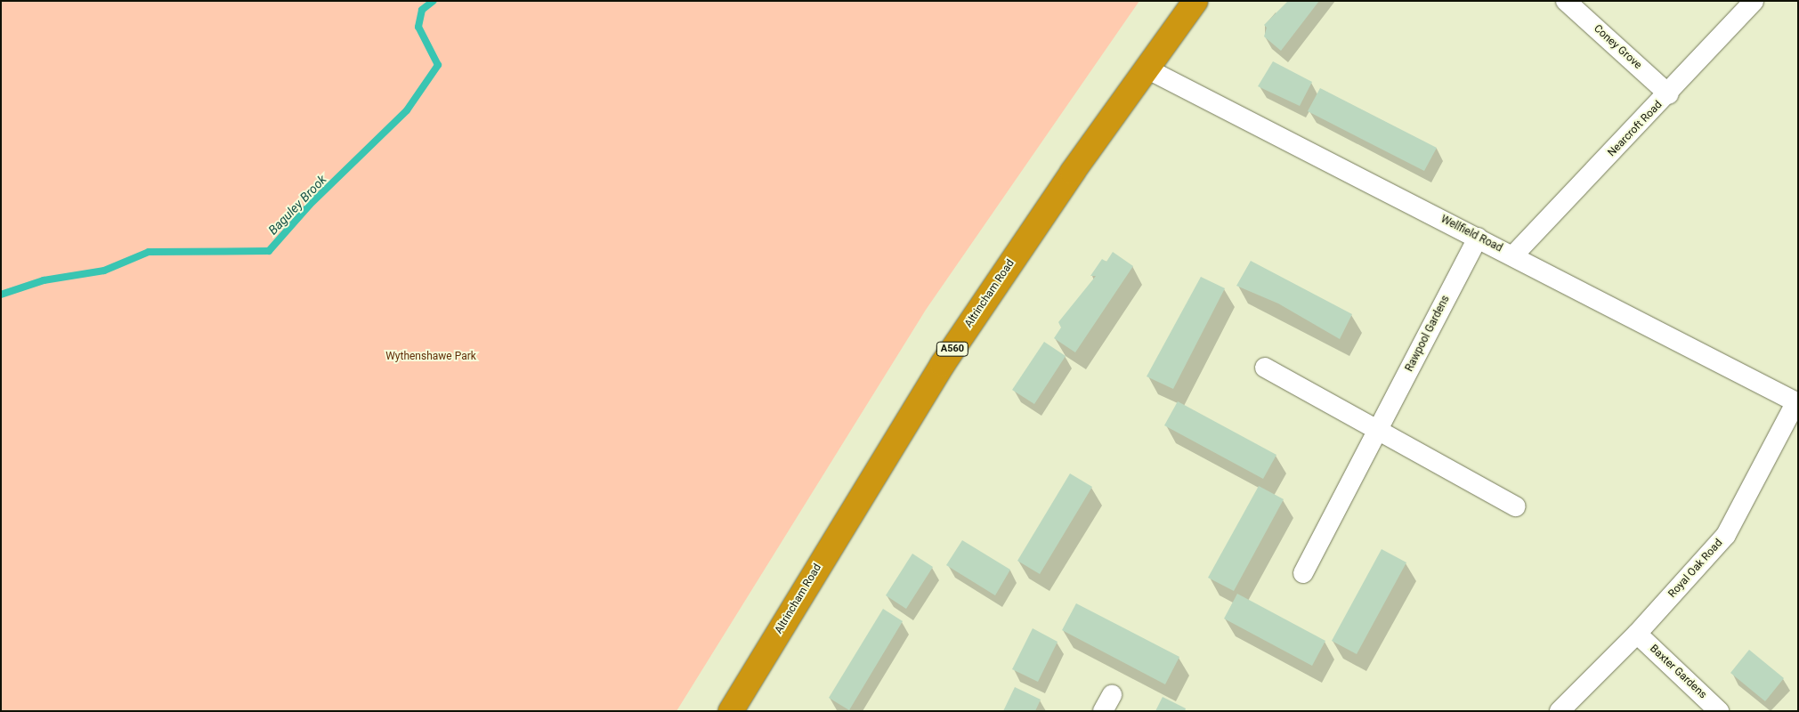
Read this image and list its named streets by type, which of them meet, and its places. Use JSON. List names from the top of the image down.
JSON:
{
  "streets": {
    "highway": ["Altrincham Road", "A560"],
    "street": [
      "Coney Grove",
      "Nearcroft Road",
      "Wellfield Road",
      "Rawpool Gardens",
      "Royal Oak Road",
      "Baxter Gardens"
    ]
  },
  "crossings": [
    ["Coney Grove", "Nearcroft Road"],
    ["Nearcroft Road", "Wellfield Road"],
    ["Wellfield Road", "Altrincham Road"],
    ["Wellfield Road", "Rawpool Gardens"],
    ["Wellfield Road", "Royal Oak Road"],
    ["Royal Oak Road", "Baxter Gardens"]
  ],
  "water": ["Baguley Brook"],
  "parks": ["Wythenshawe Park"]
}
